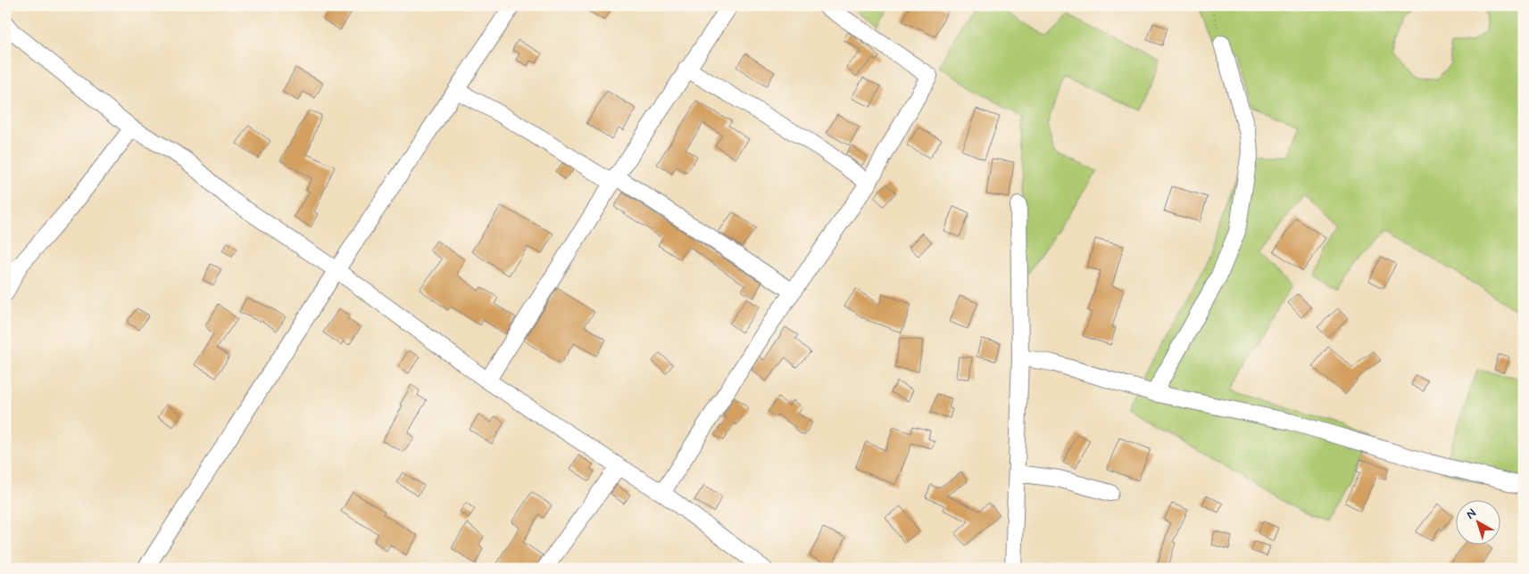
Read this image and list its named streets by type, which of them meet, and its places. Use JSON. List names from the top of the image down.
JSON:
{
  "north": "top left"
}
